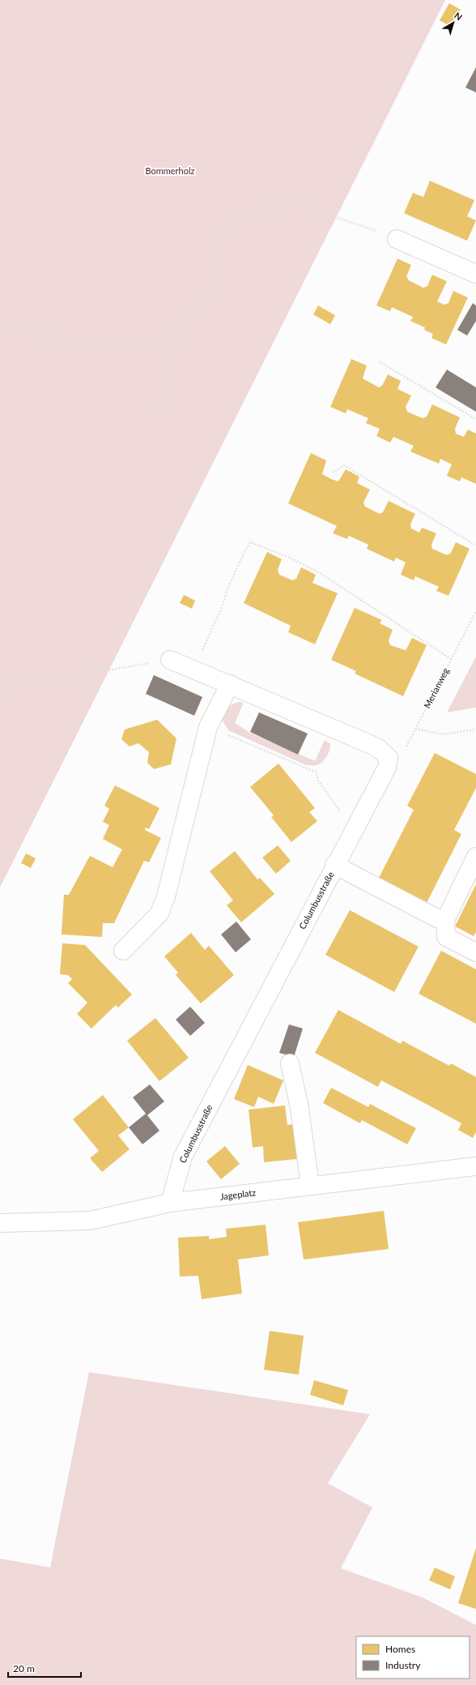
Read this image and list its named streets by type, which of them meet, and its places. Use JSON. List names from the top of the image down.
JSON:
{
  "streets": {
    "street": ["Columbusstraße", "Jageplatz"],
    "path": ["Merianweg"]
  },
  "crossings": [
    ["Merianweg", "Columbusstraße"],
    ["Columbusstraße", "Jageplatz"]
  ],
  "parks": ["Bommerholz"],
  "legend": ["Homes", "Industry"],
  "scale_bar": "20 m",
  "north": "top right"
}
